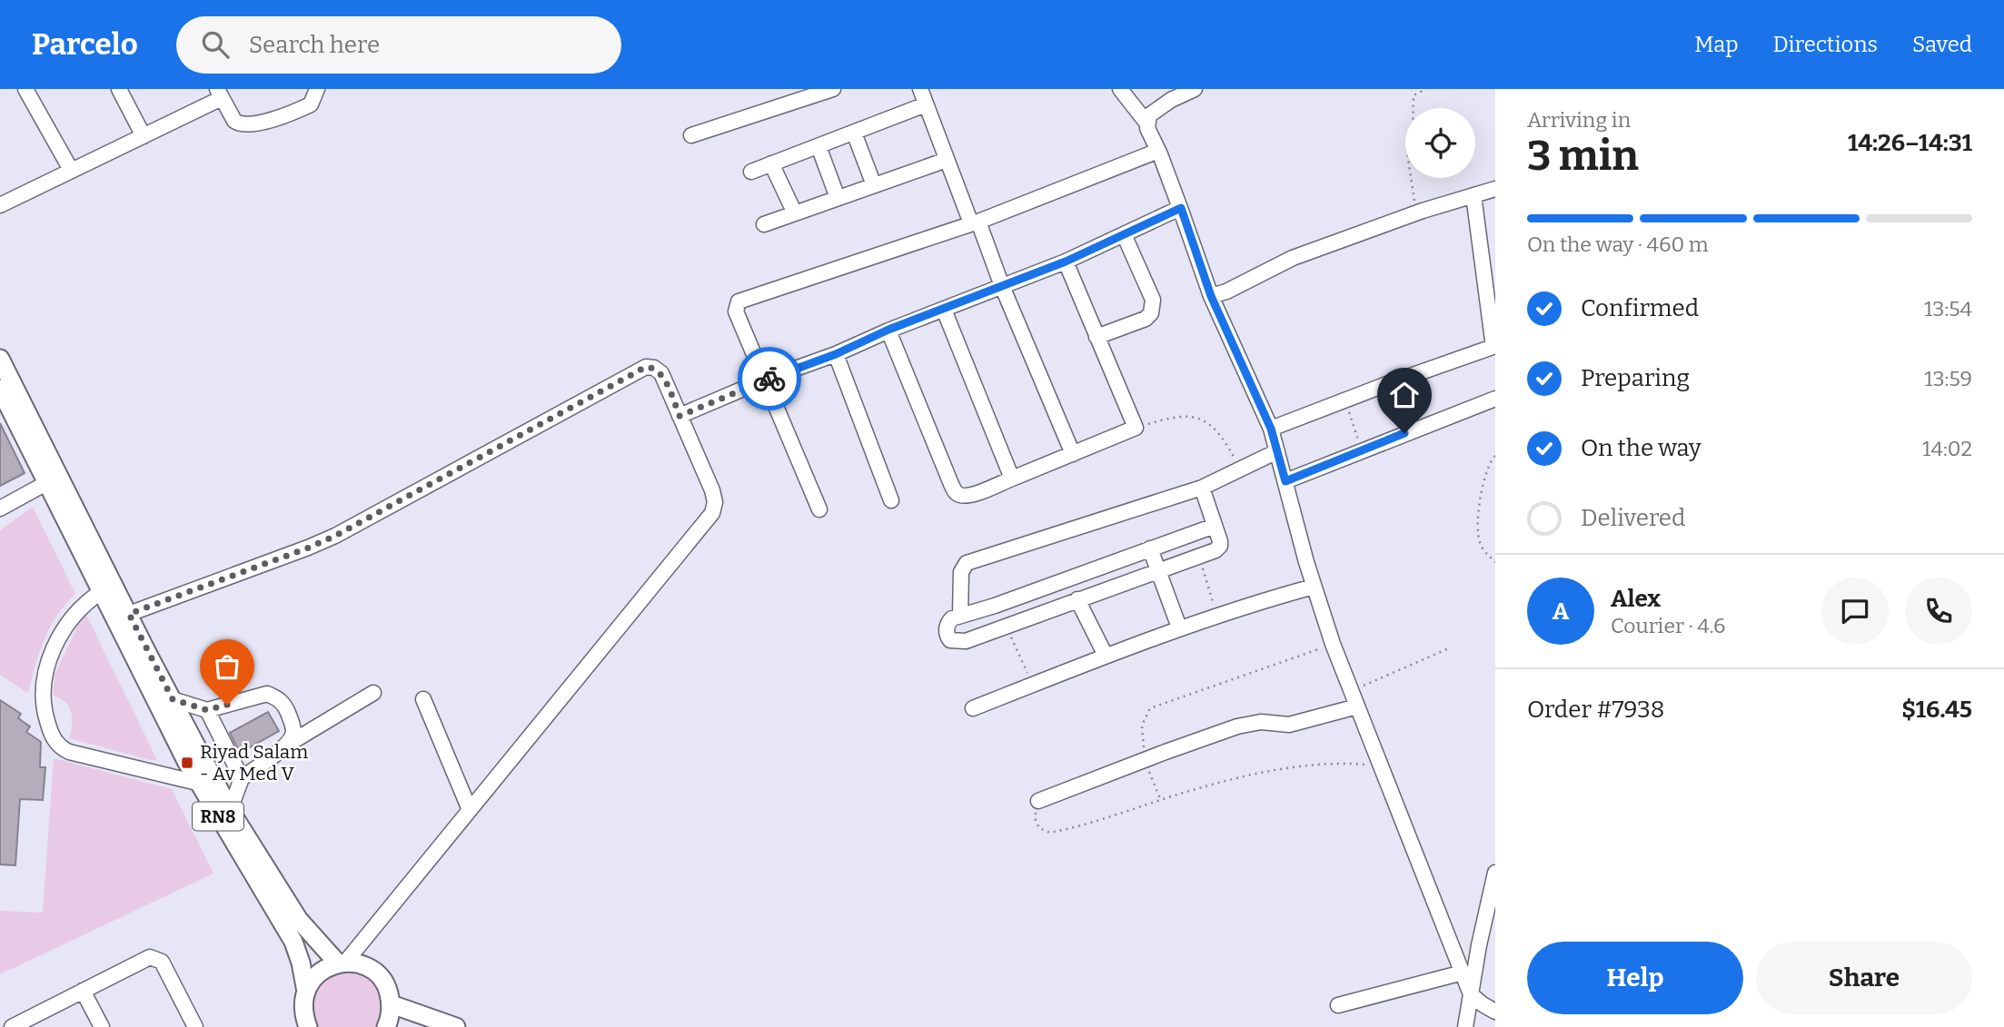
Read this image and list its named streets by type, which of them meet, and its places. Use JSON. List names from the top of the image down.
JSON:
{
  "streets": {
    "main road": ["RN8"]
  },
  "places": {
    "transit": ["Riyad Salam - Av Med V"]
  },
  "page": {
    "header": "Parcelo",
    "search": "Search here",
    "nav": ["Map", "Directions", "Saved"],
    "heading": ["3 min", "Arriving in", "14:26–14:31"],
    "panel": [
      "Alex",
      "Courier · 4.6",
      "Order #7938",
      "$16.45"
    ],
    "bar": "On the way · 460 m",
    "list": [
      ["Confirmed", "13:54"],
      ["Preparing", "13:59"],
      ["On the way", "14:02"],
      "Delivered"
    ],
    "round": "A",
    "buttons": ["Help", "Share"]
  }
}
